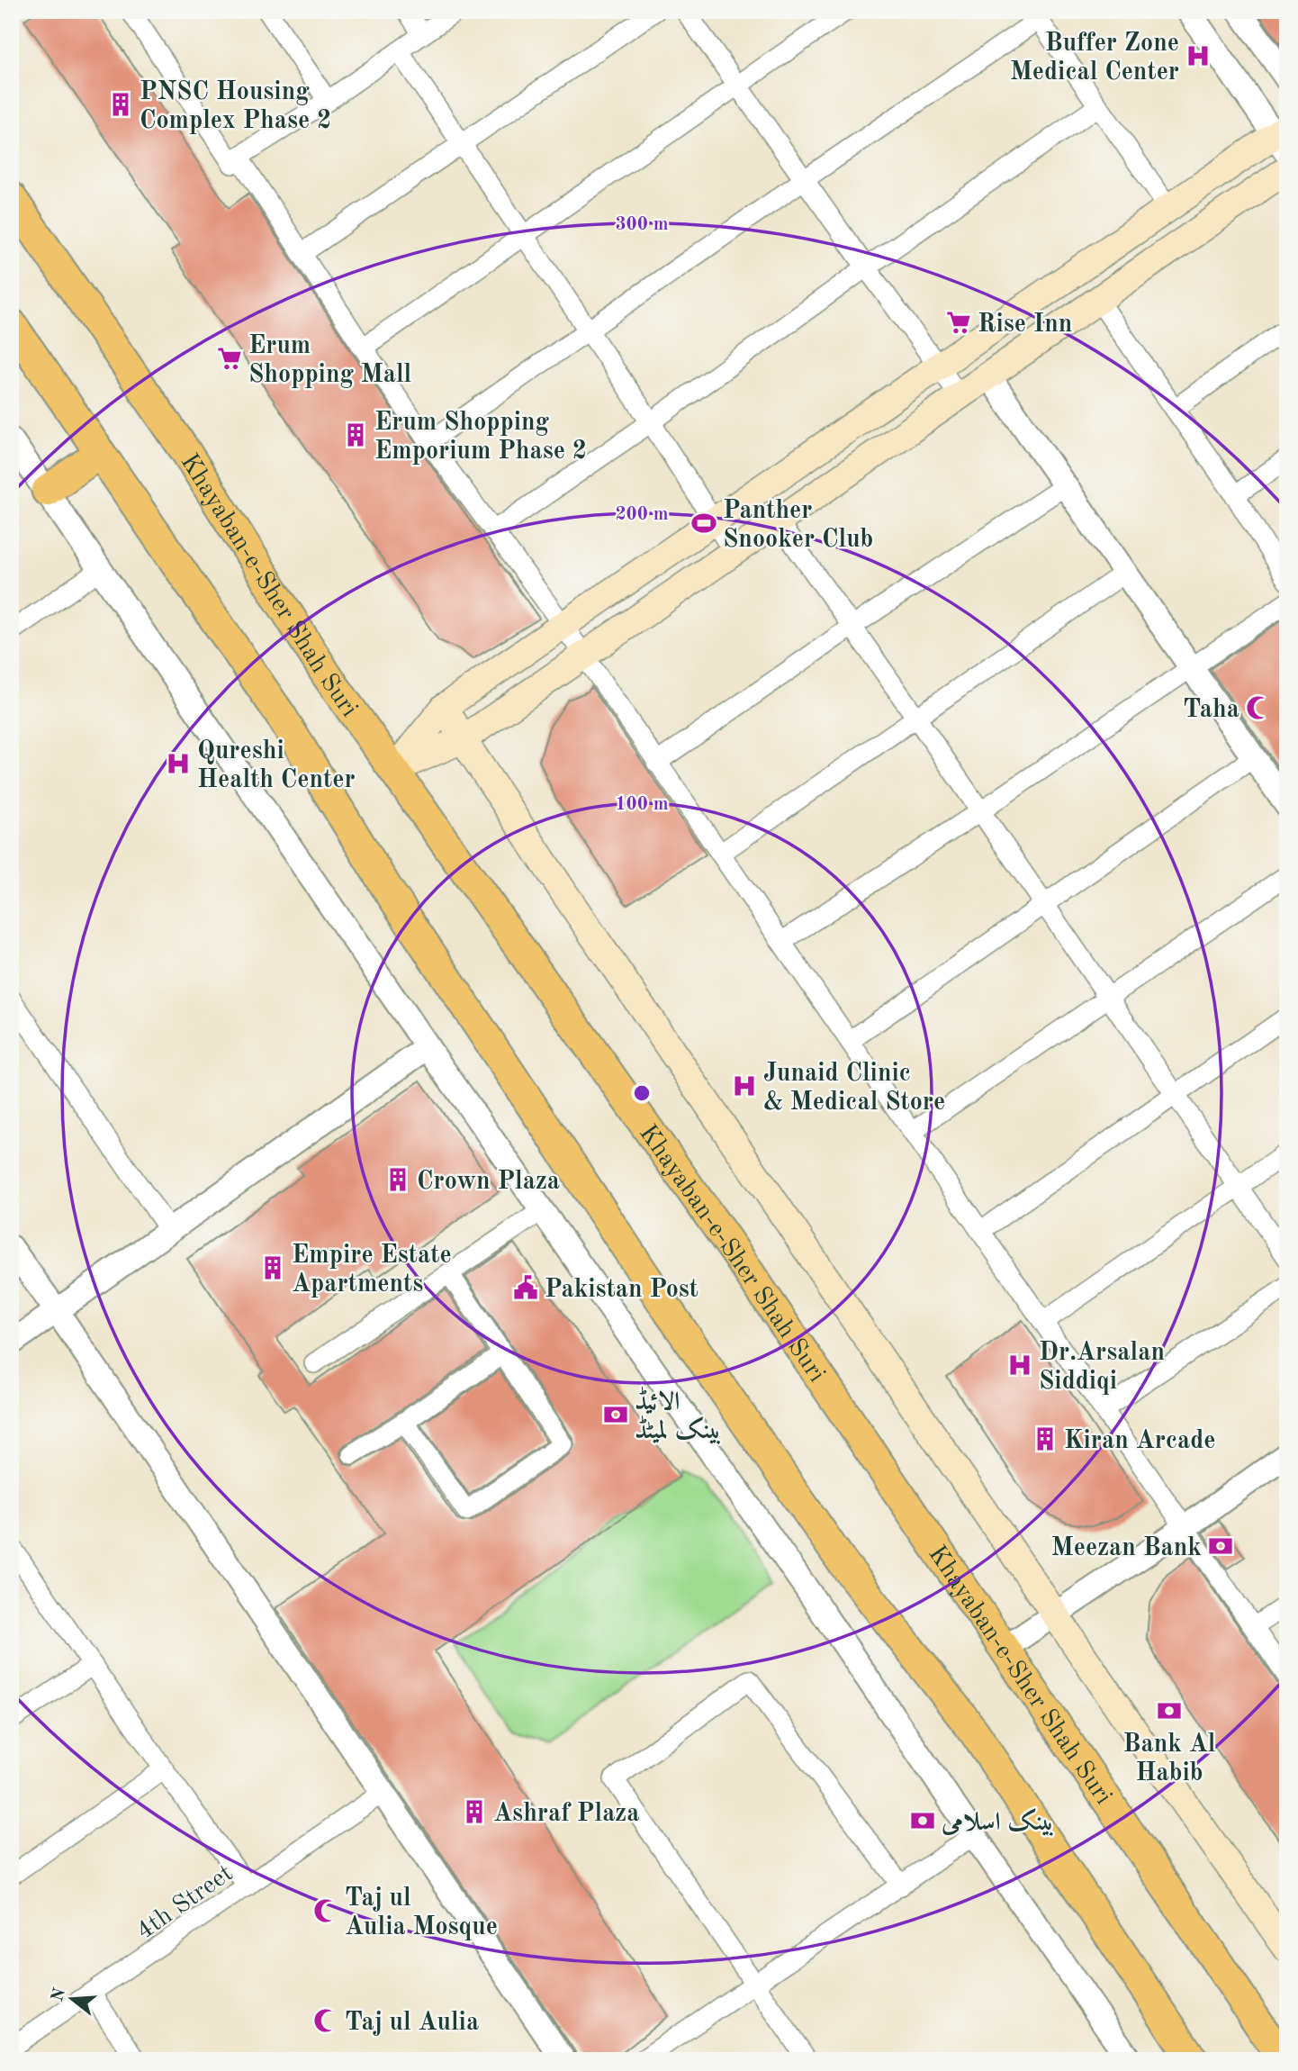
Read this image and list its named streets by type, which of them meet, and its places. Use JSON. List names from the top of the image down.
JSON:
{
  "streets": {
    "main road": ["Khayaban-e-Sher Shah Suri"],
    "street": ["4th Street"]
  },
  "places": {
    "hospital": [
      "Buffer Zone Medical Center",
      "Qureshi Health Center",
      "Junaid Clinic & Medical Store",
      "Dr.Arsalan Siddiqi"
    ],
    "building": [
      "PNSC Housing Complex Phase 2",
      "Erum Shopping Emporium Phase 2",
      "Crown Plaza",
      "Empire Estate Apartments",
      "Kiran Arcade",
      "Ashraf Plaza"
    ],
    "supermarket": ["Rise Inn", "Erum Shopping Mall"],
    "sports": ["Panther Snooker Club"],
    "mosque": ["Taha", "Taj ul Aulia Mosque", "Taj ul Aulia"],
    "public building": ["Pakistan Post"],
    "bank": [
      "الائیڈ بینک لمیٹڈ",
      "Meezan Bank",
      "Bank Al Habib",
      "بینک اسلامی"
    ]
  },
  "north": "left",
  "rings": ["300 m", "200 m", "100 m"]
}
